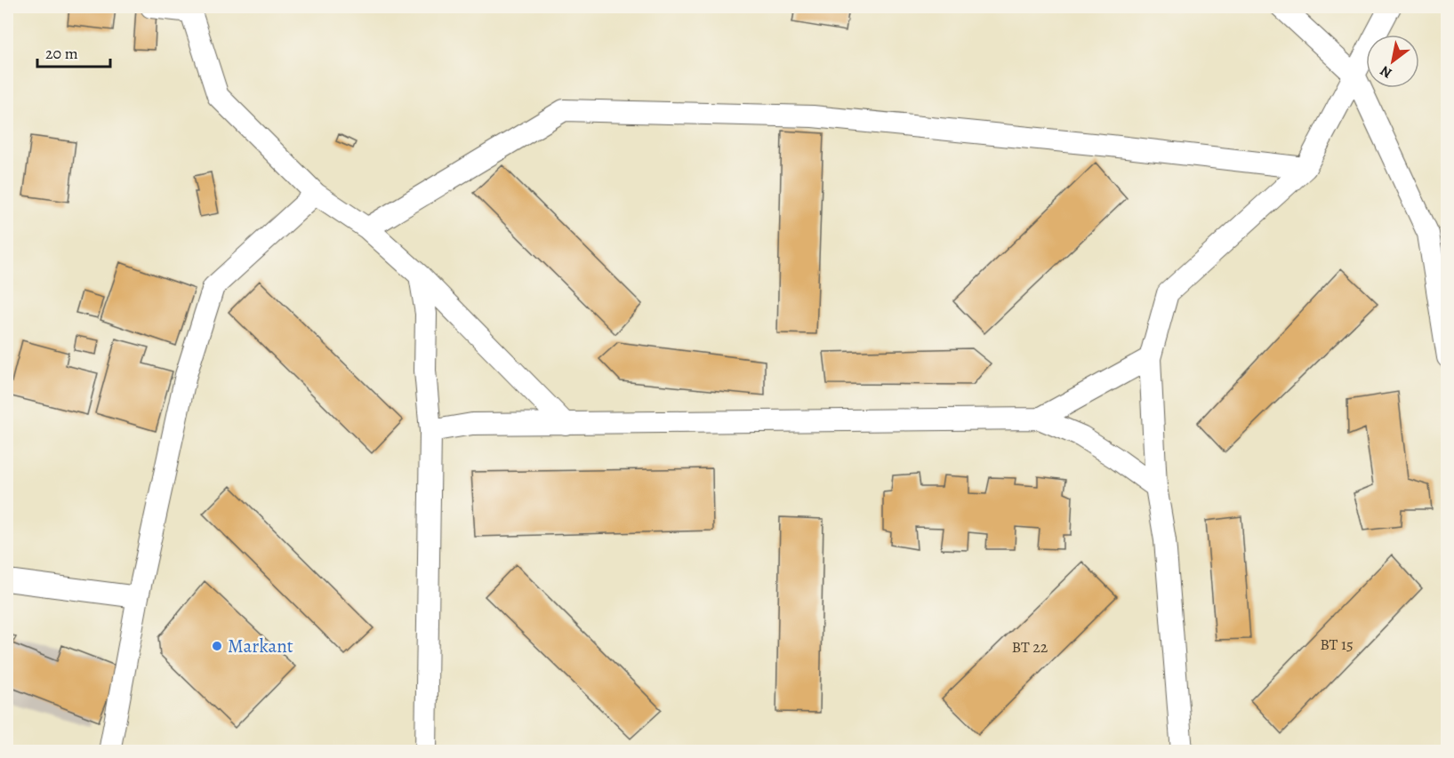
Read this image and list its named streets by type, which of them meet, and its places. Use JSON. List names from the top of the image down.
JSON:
{
  "places": ["Markant"],
  "house_numbers": ["BT 15", "BT 22"],
  "scale_bar": "20 m",
  "north": "bottom left"
}
